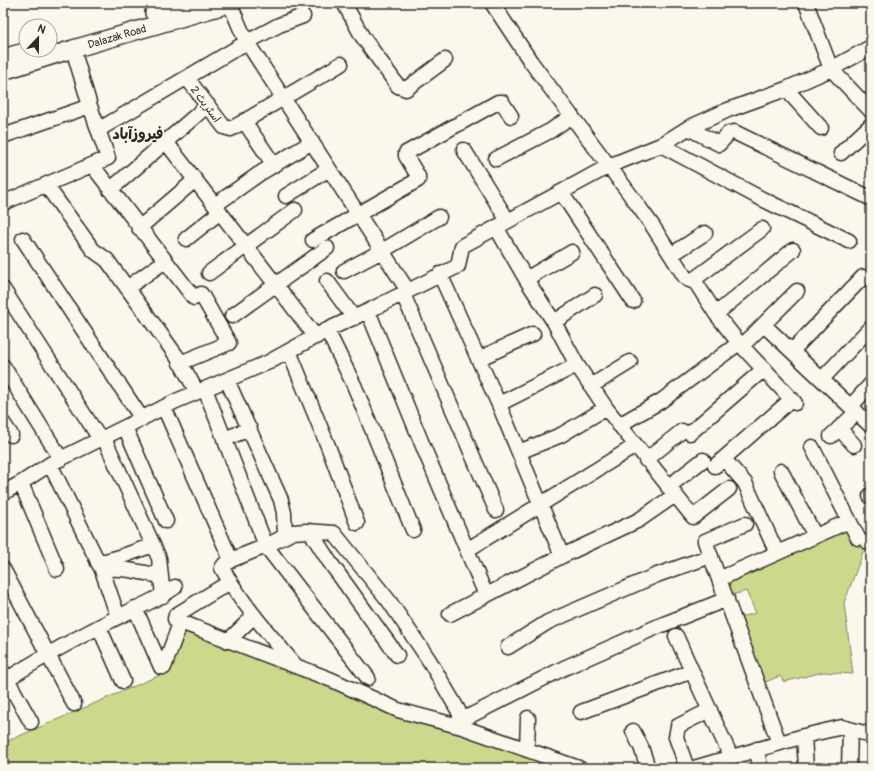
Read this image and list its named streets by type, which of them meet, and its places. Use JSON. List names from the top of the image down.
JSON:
{
  "streets": {
    "main road": ["Dalazak Road"],
    "street": ["اسٹریٹ 2"]
  },
  "districts": ["فیروزآباد"],
  "north": "top"
}
